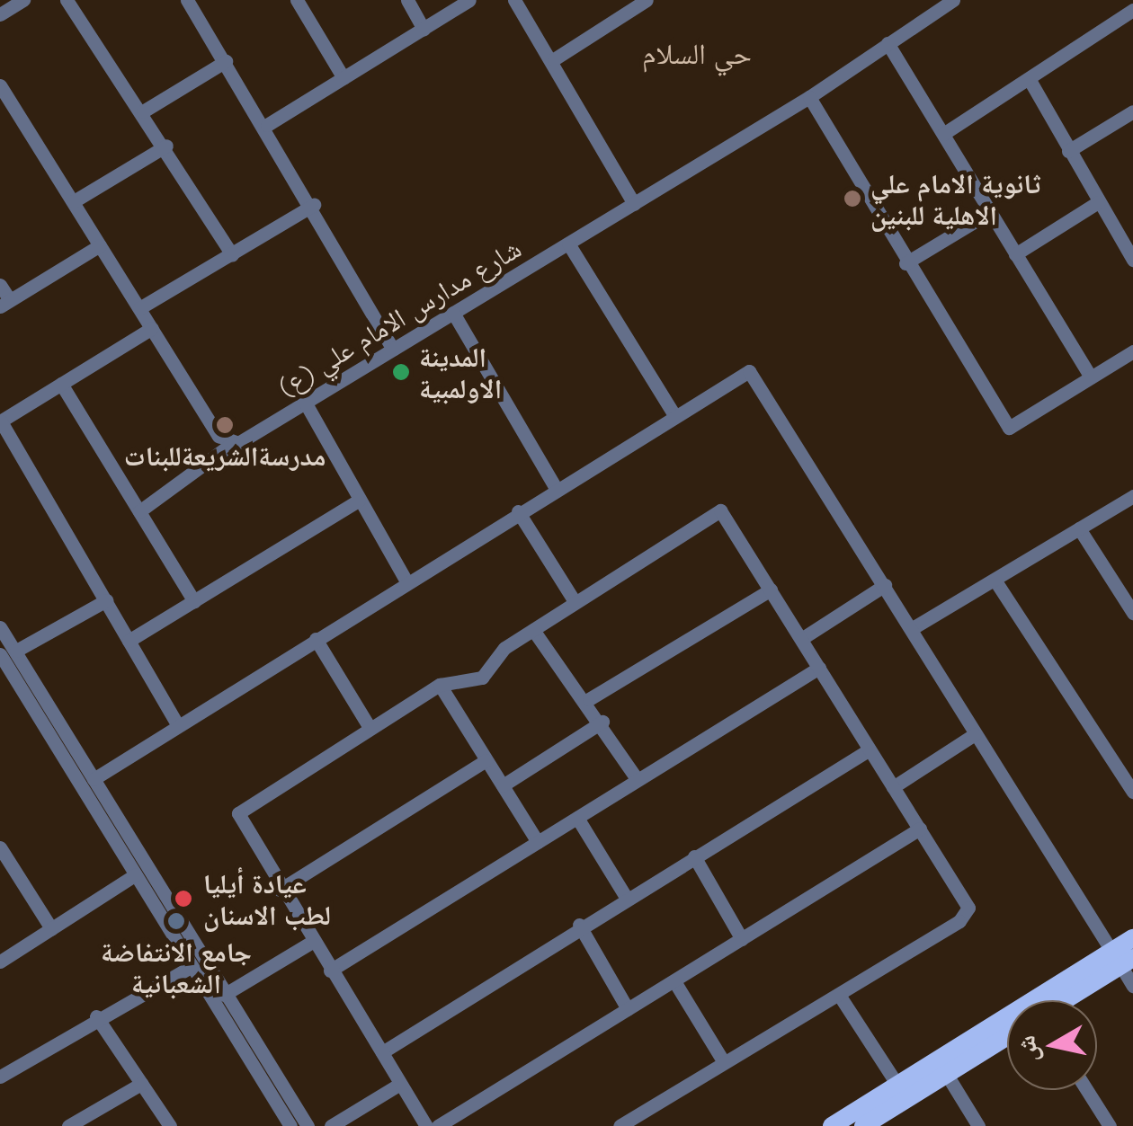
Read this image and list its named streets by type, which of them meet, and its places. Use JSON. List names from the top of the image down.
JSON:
{
  "streets": {
    "street": ["شارع مدارس الامام علي (ع)"]
  },
  "districts": ["حي السلام"],
  "places": [
    "ثانوية الامام علي الاهلية للبنين",
    "المدينة الاولمبية",
    "مدرسةالشريعةللبنات",
    "عيادة أيليا لطب الاسنان",
    "جامع الانتفاضة الشعبانية"
  ],
  "north": "left"
}
